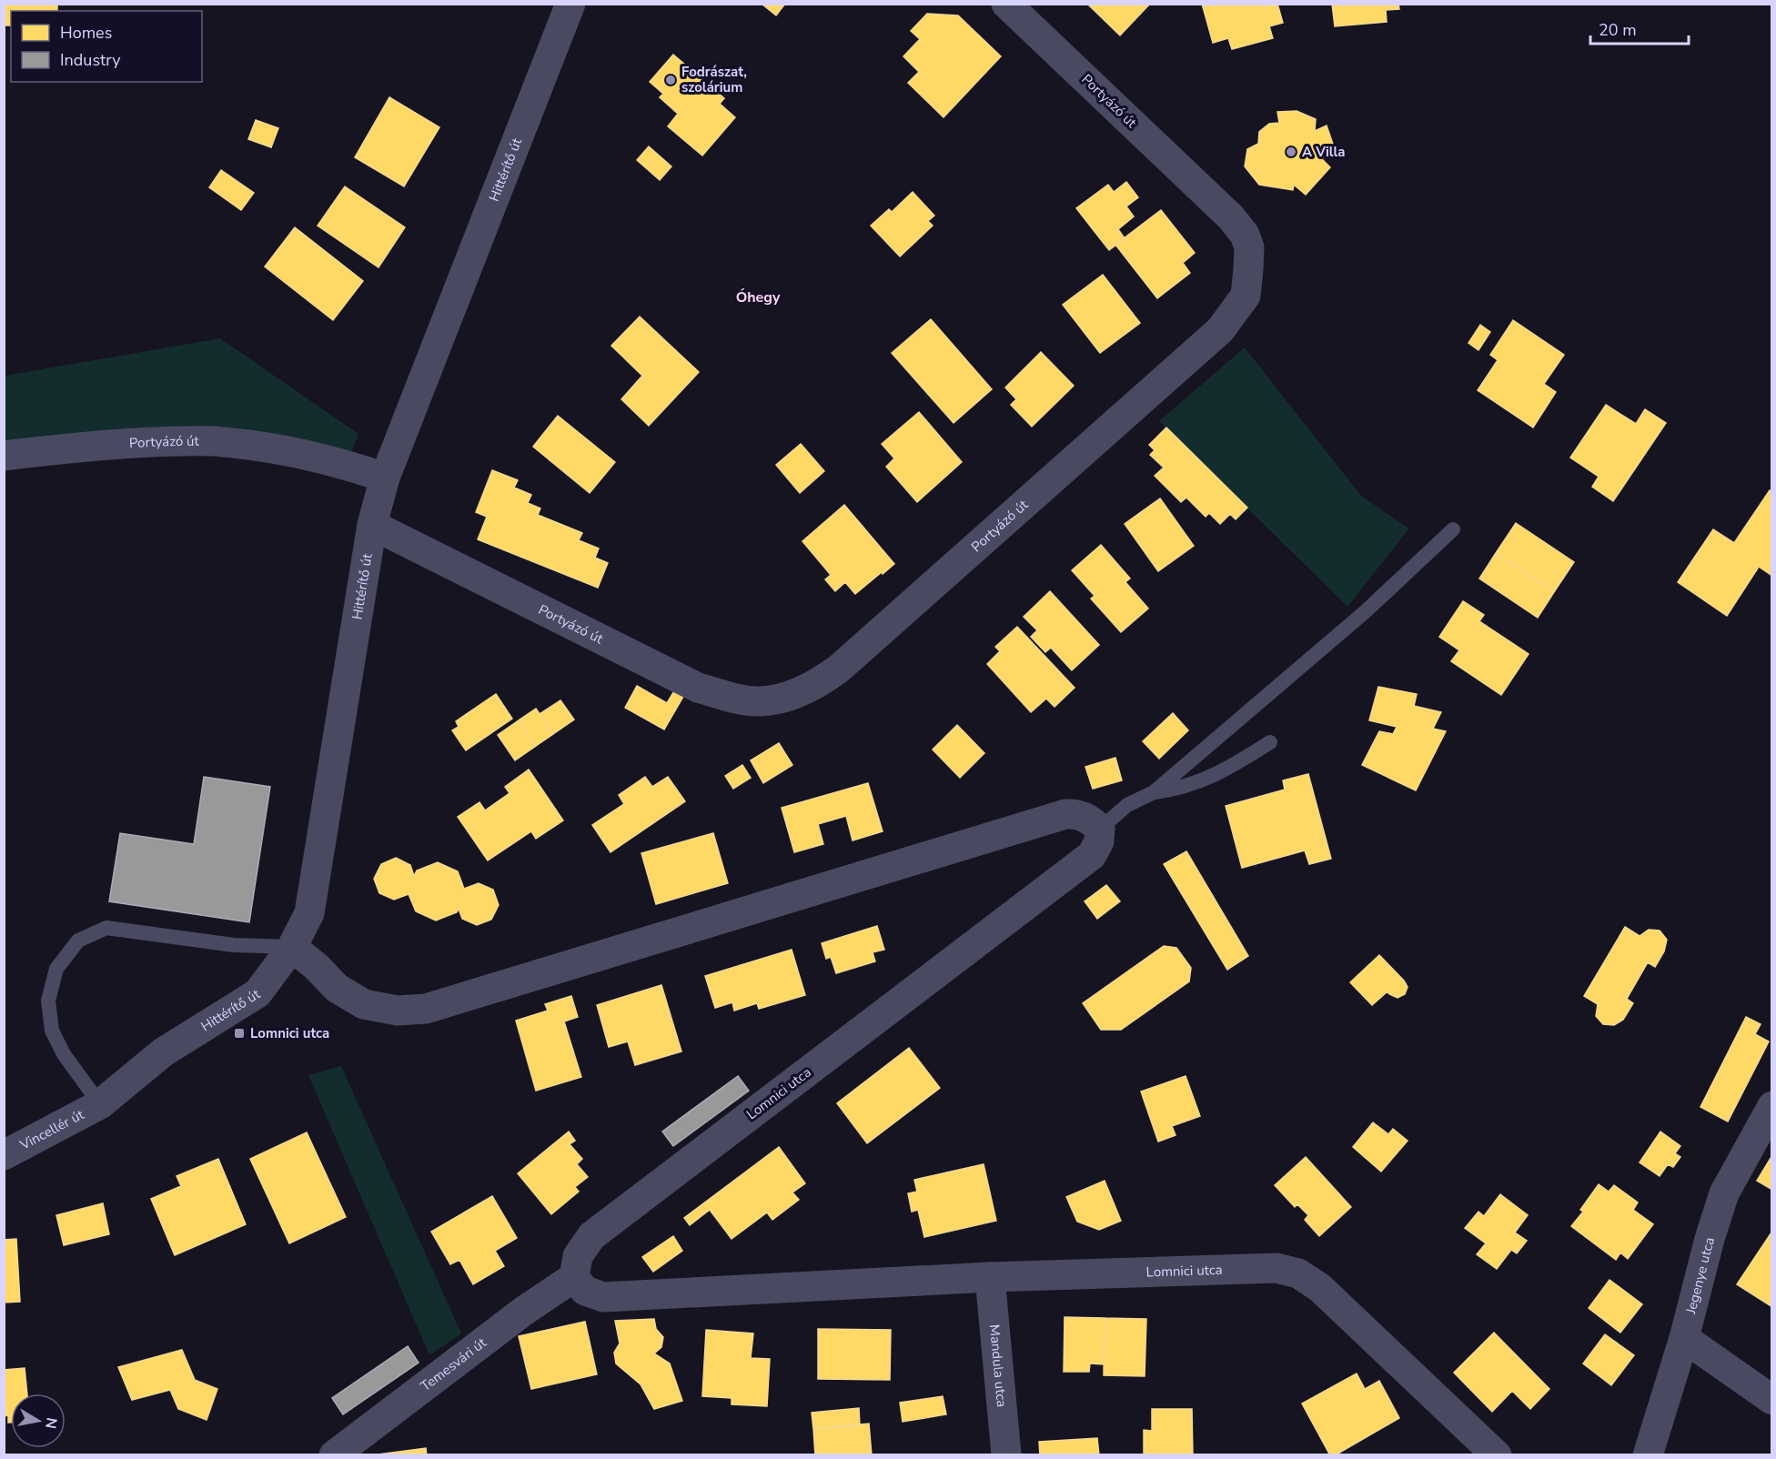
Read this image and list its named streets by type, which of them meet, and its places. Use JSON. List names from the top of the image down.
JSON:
{
  "streets": {
    "street": [
      "Portyázó út",
      "Hittérítő út",
      "Lomnici utca",
      "Vincellér út",
      "Jegenye utca",
      "Temesvári út",
      "Mandula utca"
    ]
  },
  "crossings": [
    ["Portyázó út", "Hittérítő út"],
    ["Hittérítő út", "Vincellér út"],
    ["Lomnici utca", "Temesvári út"],
    ["Lomnici utca", "Mandula utca"]
  ],
  "districts": ["Óhegy"],
  "places": {
    "other": ["Fodrászat, szolárium", "A Villa"],
    "transit": ["Lomnici utca"]
  },
  "legend": ["Homes", "Industry"],
  "scale_bar": "20 m",
  "north": "right"
}
